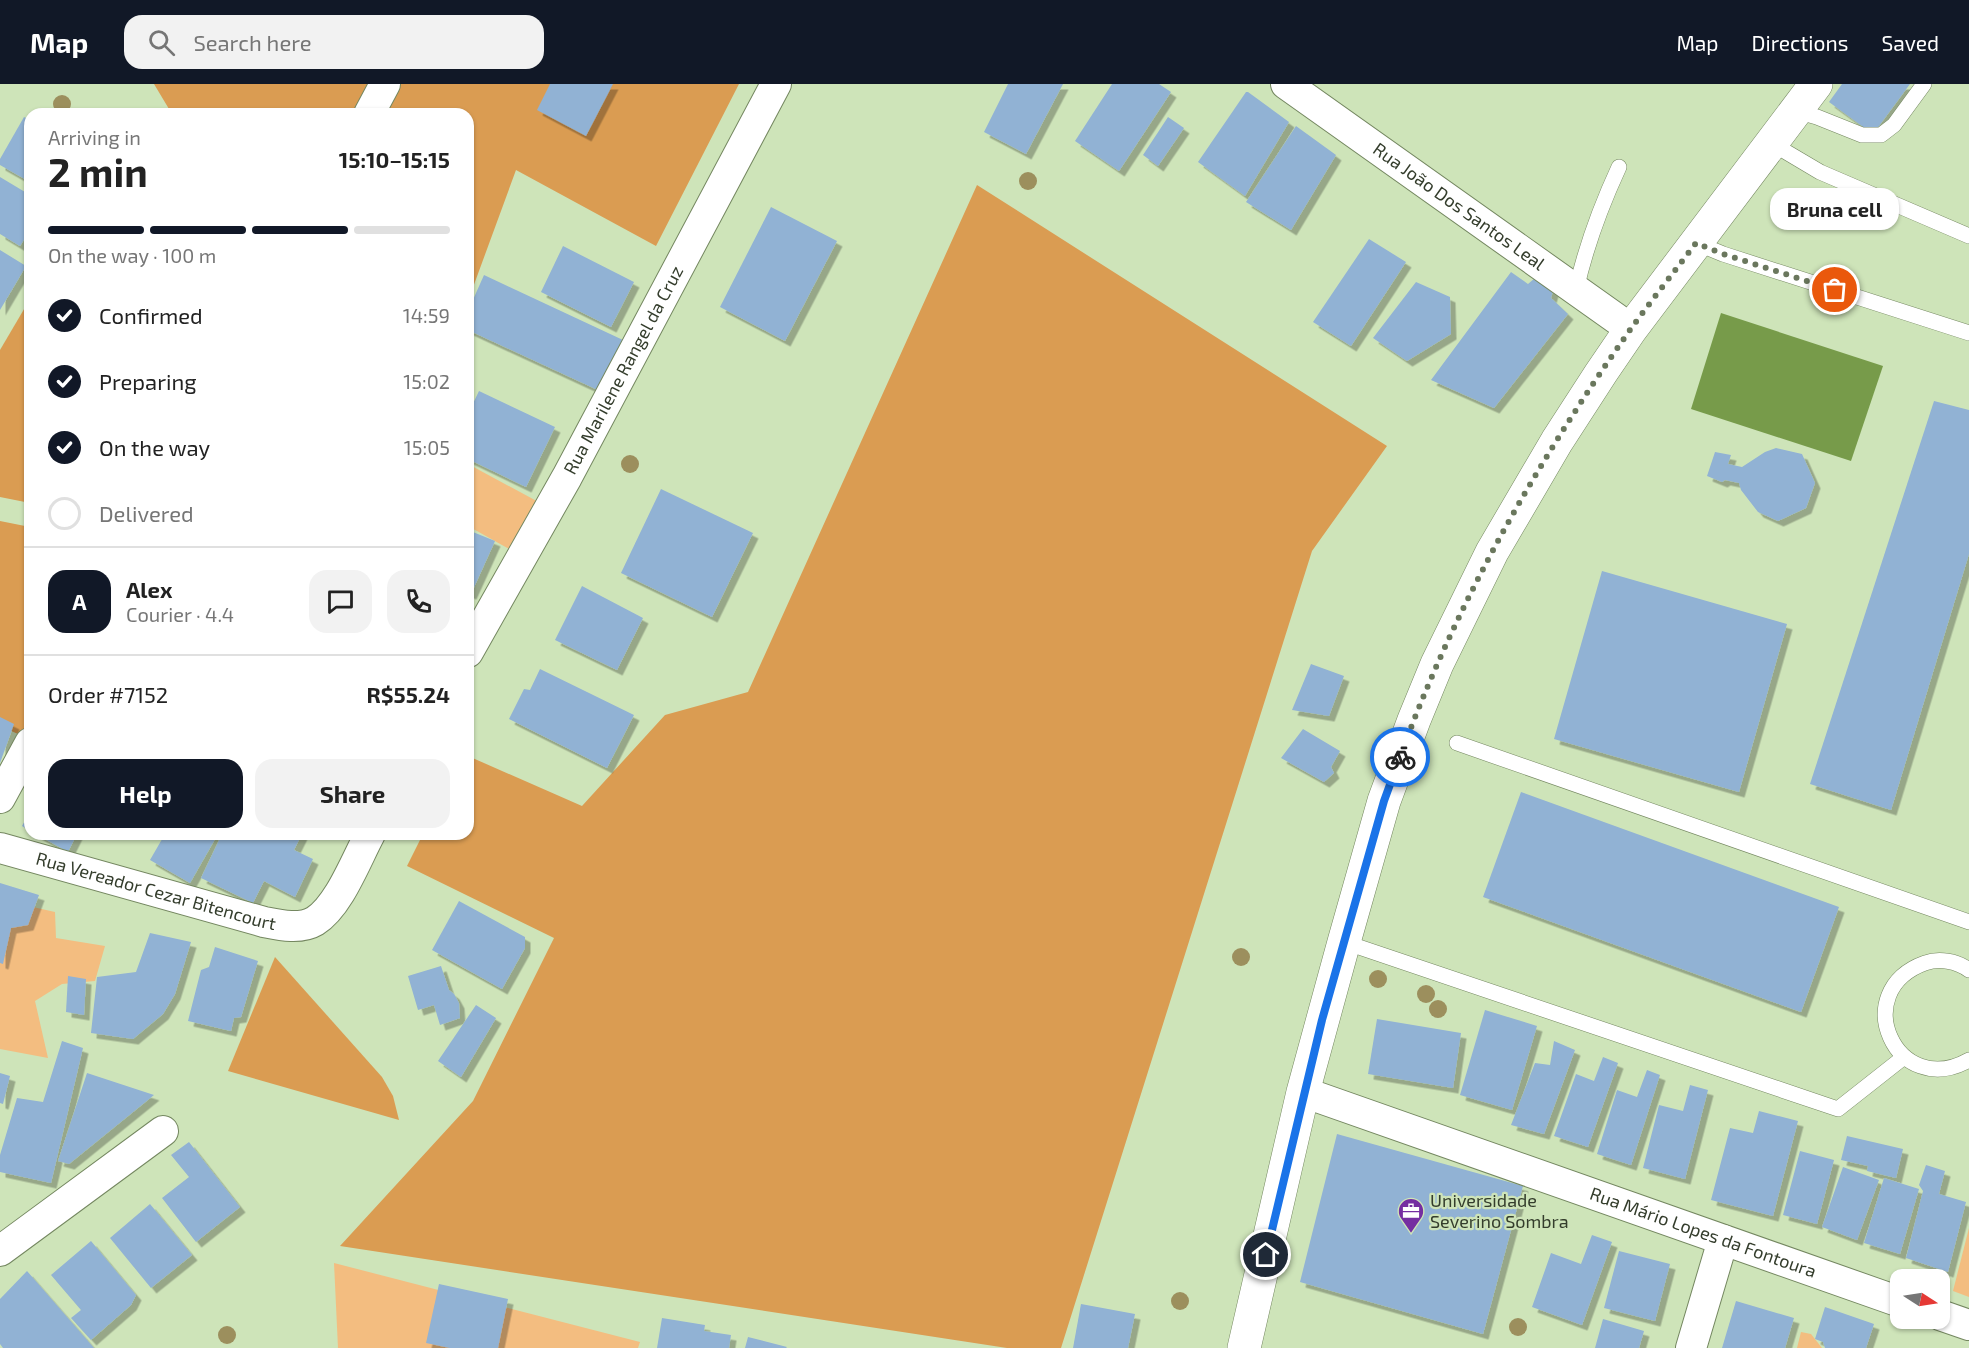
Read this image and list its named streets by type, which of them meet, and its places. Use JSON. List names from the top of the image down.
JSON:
{
  "streets": {
    "street": [
      "Rua João Dos Santos Leal",
      "Rua Marilene Rangel da Cruz",
      "Rua Vereador Cezar Bitencourt",
      "Rua Mário Lopes da Fontoura"
    ]
  },
  "places": {
    "other": ["Bruna cell"],
    "office": ["Universidade Severino Sombra"]
  },
  "north": "right",
  "page": {
    "header": "Map",
    "search": "Search here",
    "nav": ["Map", "Directions", "Saved"],
    "heading": ["2 min", "Arriving in", "15:10–15:15"],
    "panel": [
      "Alex",
      "Courier · 4.4",
      "Order #7152",
      "R$55.24"
    ],
    "bubble": "Bruna cell",
    "bar": "On the way · 100 m",
    "list": [
      ["Confirmed", "14:59"],
      ["Preparing", "15:02"],
      ["On the way", "15:05"],
      "Delivered"
    ],
    "round": "A",
    "buttons": ["Help", "Share"]
  }
}
